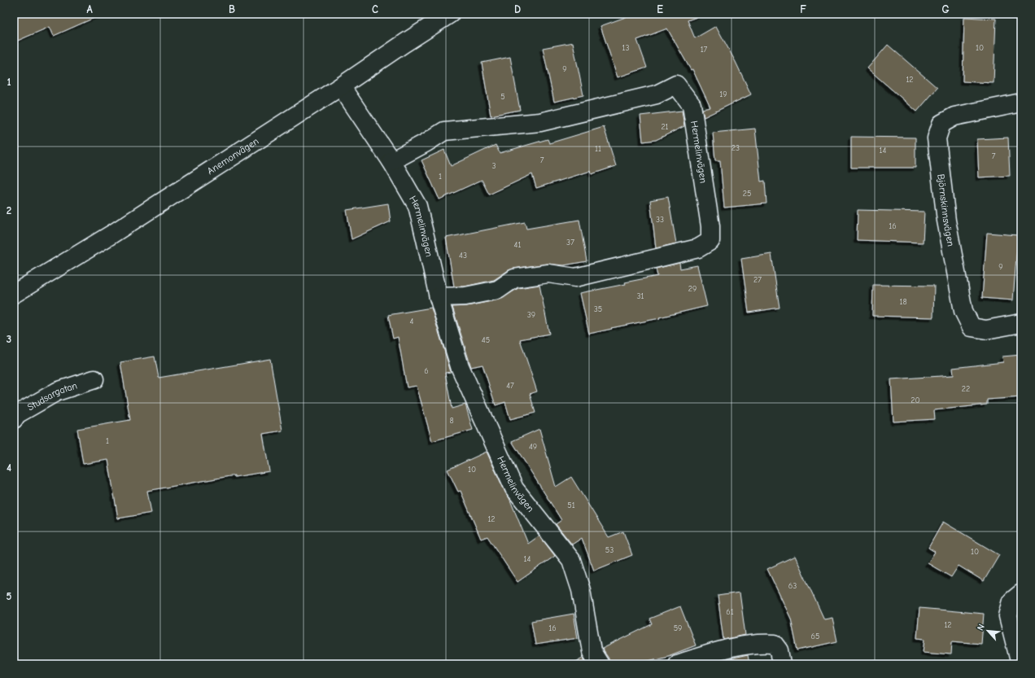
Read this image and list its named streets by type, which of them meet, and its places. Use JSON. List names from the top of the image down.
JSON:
{
  "streets": {
    "street": [
      "Hermelinvägen",
      "Anemonvägen",
      "Björnskinnsvägen",
      "Studsargatan"
    ]
  },
  "crossings": [
    ["Hermelinvägen", "Anemonvägen"]
  ],
  "house_numbers": [
    "13",
    "10",
    "17",
    "9",
    "12",
    "19",
    "5",
    "21",
    "23",
    "11",
    "14",
    "7",
    "7",
    "3",
    "1",
    "25",
    "33",
    "16",
    "37",
    "41",
    "43",
    "9",
    "27",
    "29",
    "31",
    "18",
    "35",
    "39",
    "4",
    "45",
    "6",
    "47",
    "22",
    "20",
    "8",
    "1",
    "49",
    "10",
    "51",
    "12",
    "53",
    "10",
    "14",
    "63",
    "61",
    "12",
    "16",
    "59",
    "65"
  ],
  "north": "top left",
  "grid": {
    "columns": [
      "A",
      "B",
      "C",
      "D",
      "E",
      "F",
      "G"
    ],
    "rows": [
      "1",
      "2",
      "3",
      "4",
      "5"
    ]
  }
}
